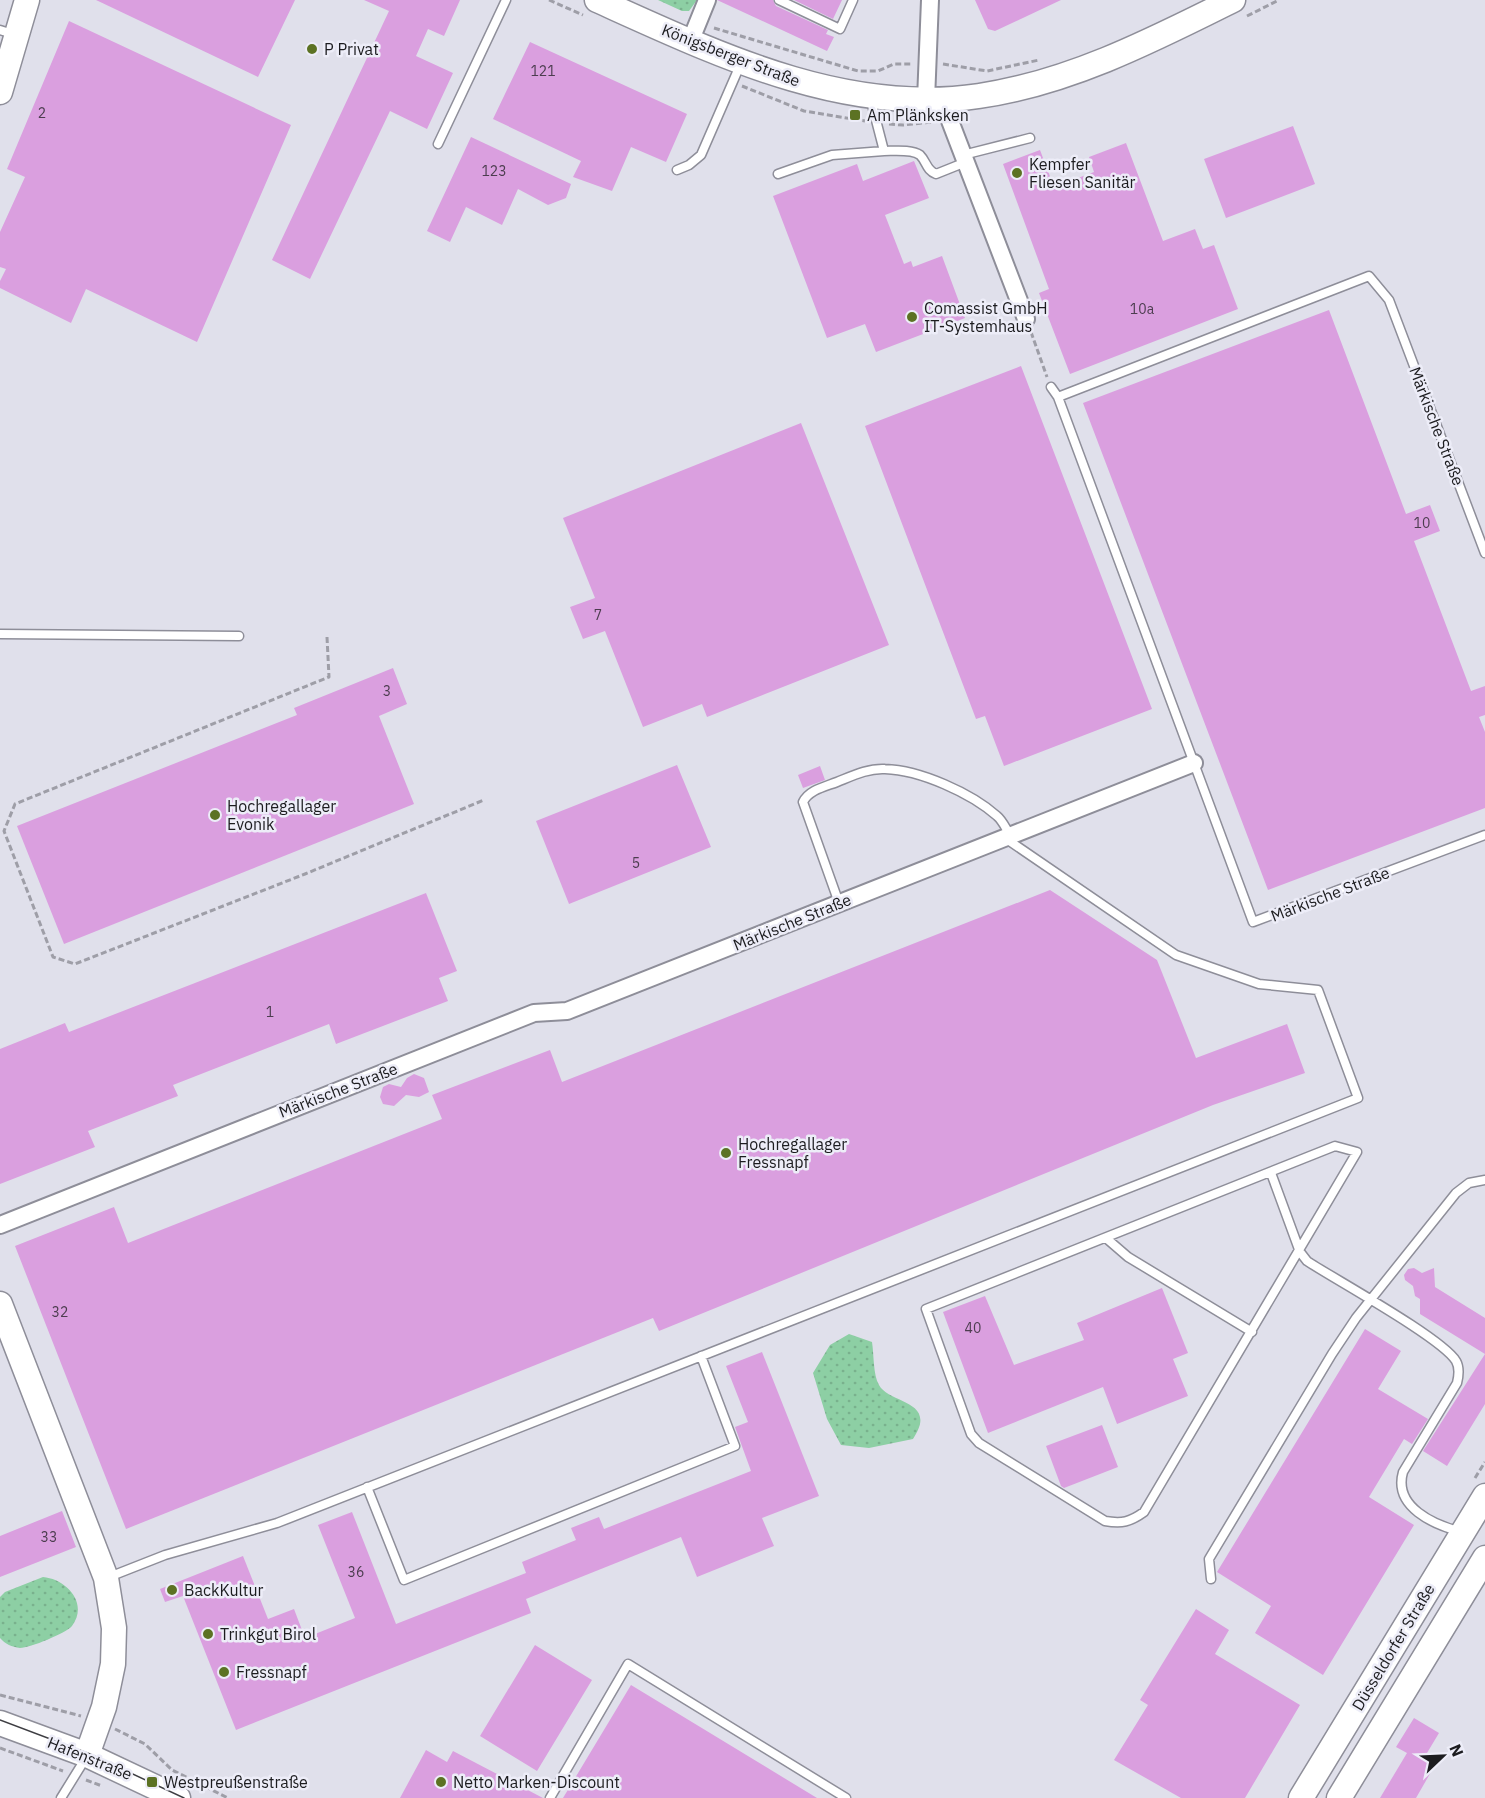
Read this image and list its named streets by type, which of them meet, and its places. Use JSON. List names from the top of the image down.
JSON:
{
  "streets": {
    "street": [
      "Königsberger Straße",
      "Märkische Straße",
      "Düsseldorfer Straße",
      "Hafenstraße"
    ]
  },
  "places": {
    "other": [
      "P Privat",
      "Kempfer Fliesen Sanitär",
      "Comassist GmbH IT-Systemhaus",
      "Hochregallager Evonik",
      "Hochregallager Fressnapf",
      "BackKultur",
      "Trinkgut Birol",
      "Fressnapf",
      "Netto Marken-Discount"
    ],
    "transit": ["Am Plänksken", "Westpreußenstraße"]
  },
  "house_numbers": [
    "121",
    "2",
    "123",
    "10a",
    "10",
    "7",
    "3",
    "5",
    "1",
    "32",
    "40",
    "33",
    "36"
  ],
  "north": "top right"
}
